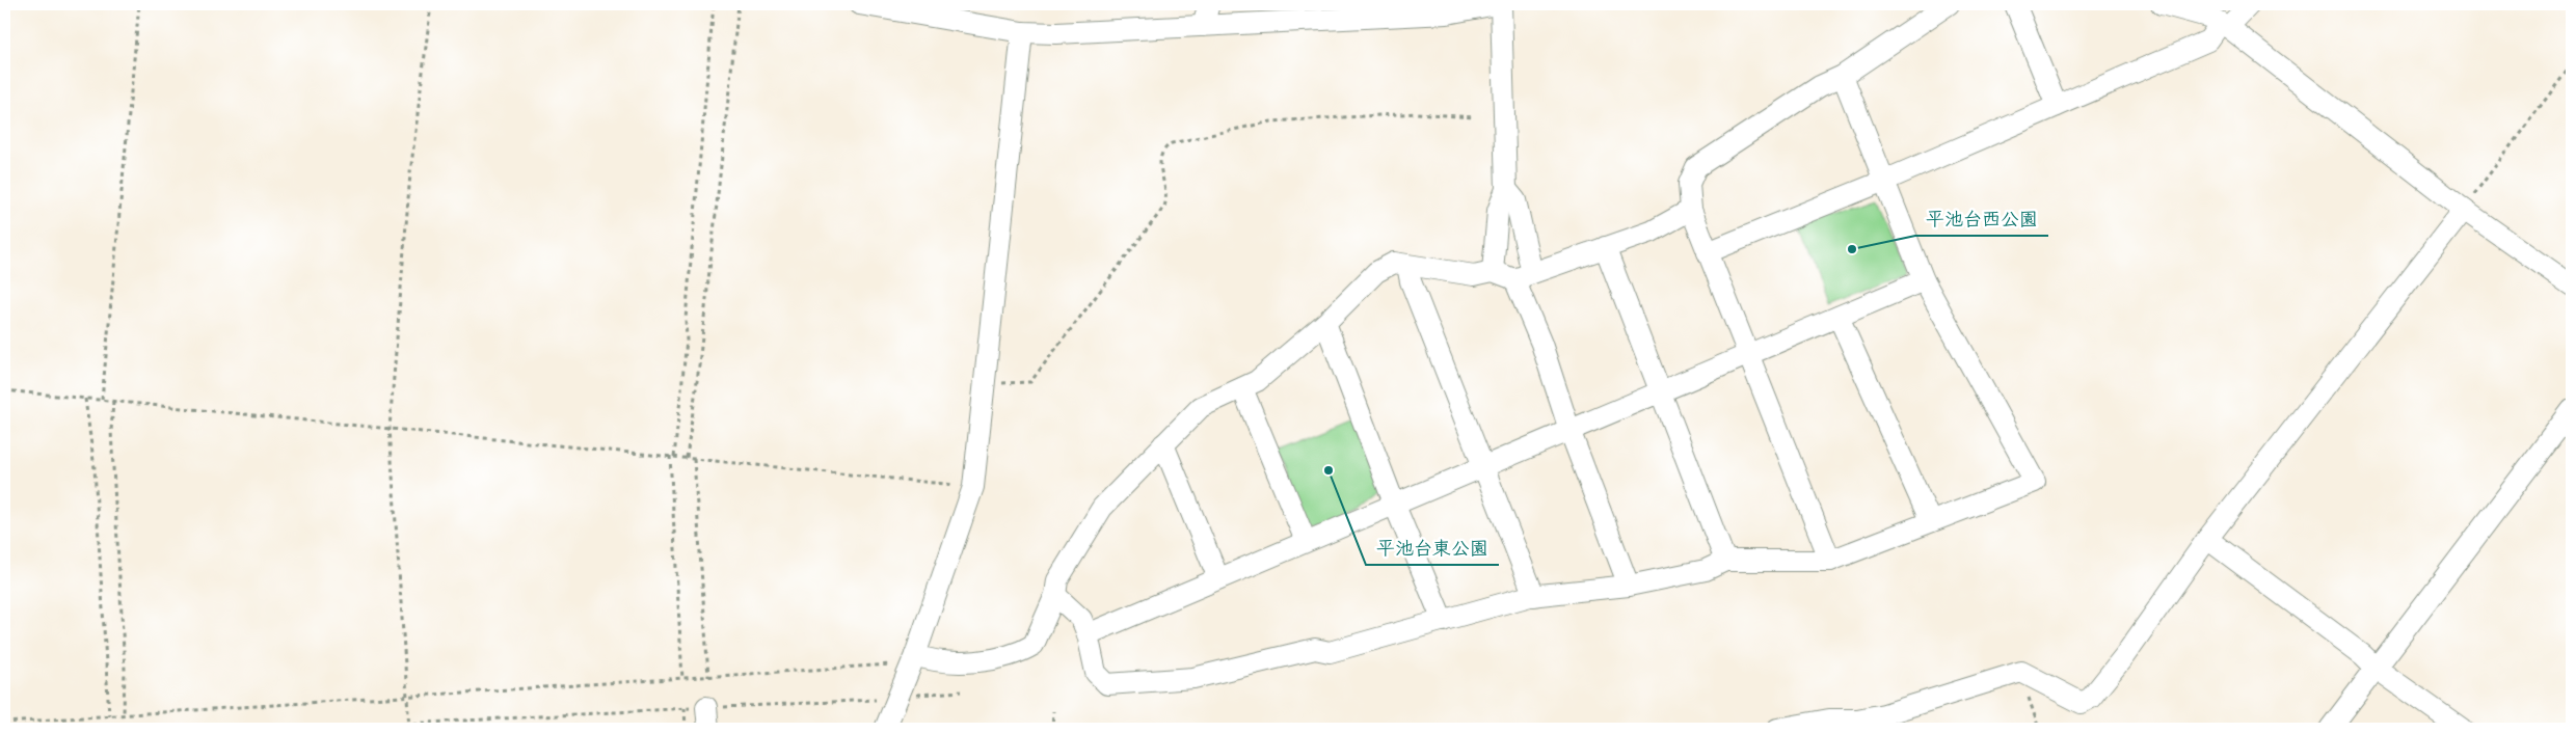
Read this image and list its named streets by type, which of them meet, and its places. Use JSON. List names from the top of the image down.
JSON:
{
  "places": ["平池台西公園", "平池台東公園"]
}
